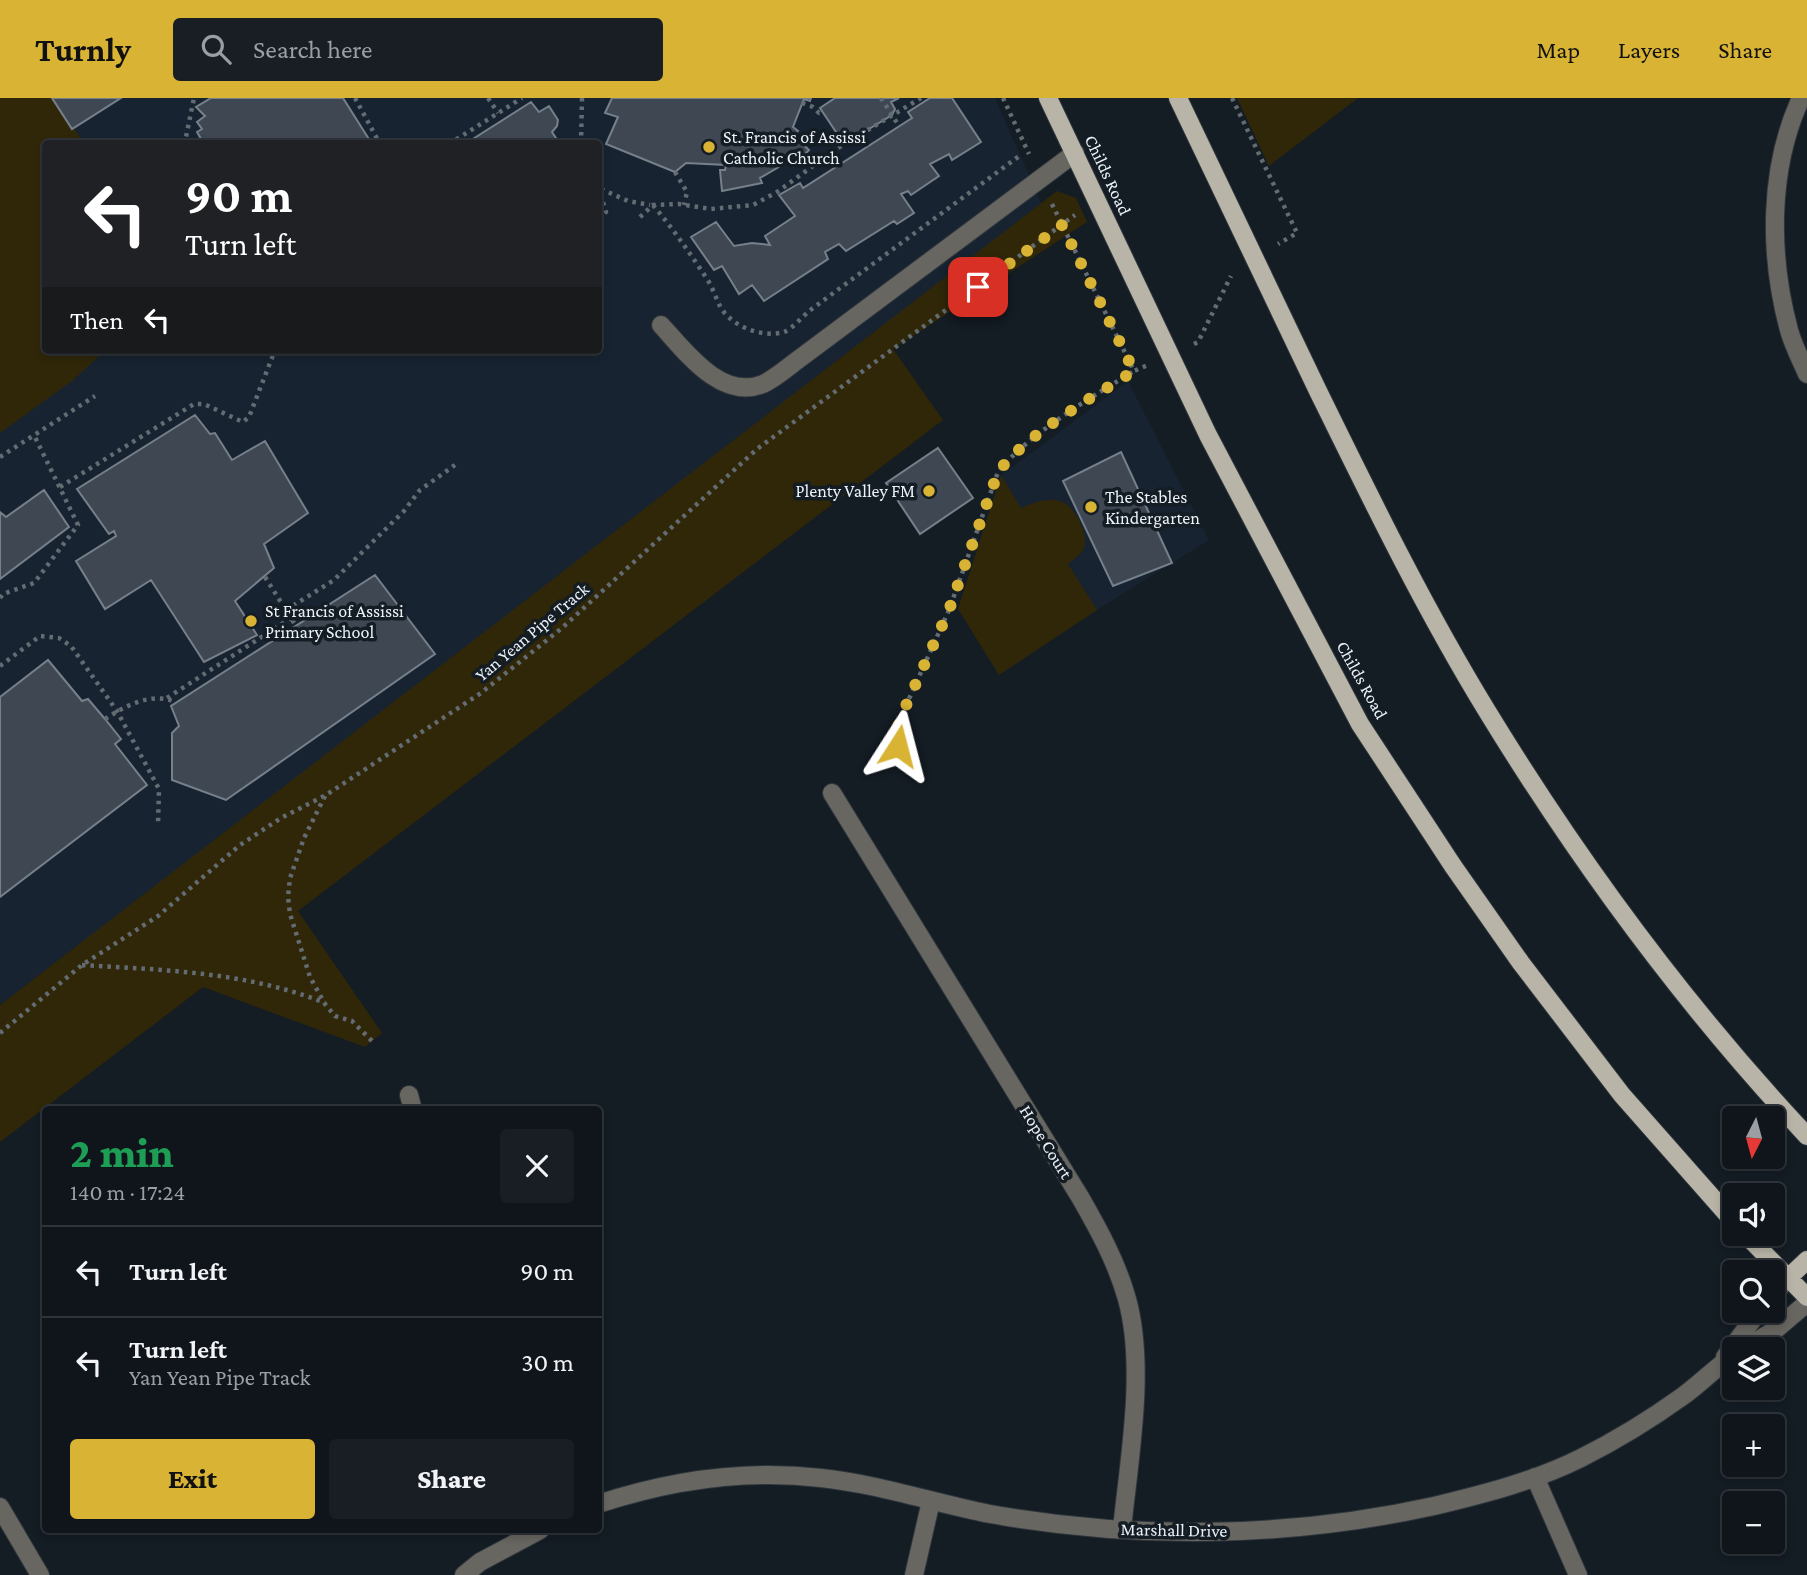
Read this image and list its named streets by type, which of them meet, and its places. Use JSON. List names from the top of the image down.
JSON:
{
  "streets": {
    "main road": ["Childs Road"],
    "street": ["Hope Court", "Marshall Drive"],
    "path": ["Yan Yean Pipe Track"]
  },
  "crossings": [
    ["Hope Court", "Marshall Drive"]
  ],
  "places": [
    "St. Francis of Assissi Catholic Church",
    "Plenty Valley FM",
    "The Stables Kindergarten",
    "St Francis of Assissi Primary School"
  ],
  "north": "bottom",
  "page": {
    "header": "Turnly",
    "search": "Search here",
    "nav": ["Map", "Layers", "Share"],
    "turn": ["90 m", "Turn left"],
    "then": "Then",
    "map_buttons": ["+", "−"],
    "heading": ["2 min", "140 m · 17:24"],
    "list": [
      {
        "name": "Turn left",
        "value": "90 m"
      },
      {
        "name": "Turn left",
        "note": "Yan Yean Pipe Track",
        "value": "30 m"
      }
    ],
    "buttons": ["Exit", "Share"]
  }
}
